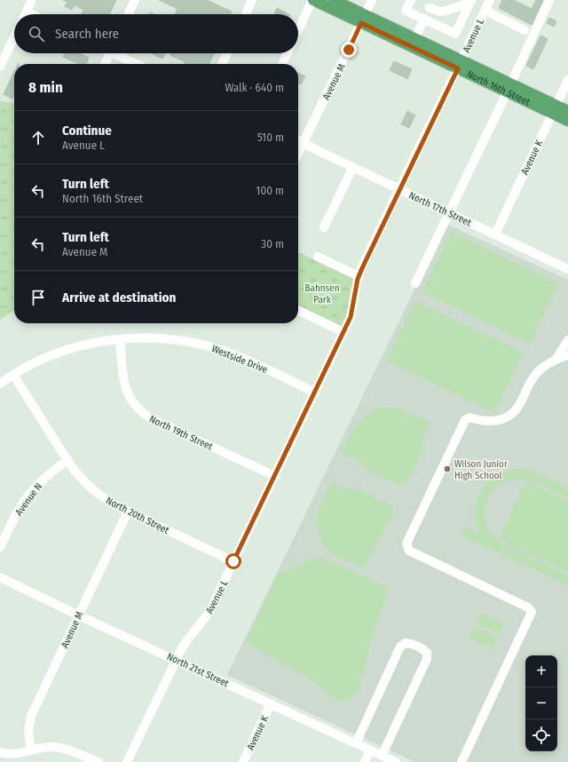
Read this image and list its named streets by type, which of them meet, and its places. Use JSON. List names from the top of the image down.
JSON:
{
  "streets": {
    "main road": ["North 16th Street"],
    "street": [
      "Avenue L",
      "Avenue M",
      "Avenue K",
      "North 17th Street",
      "Westside Drive",
      "North 19th Street",
      "Avenue N",
      "North 20th Street",
      "North 21st Street"
    ]
  },
  "crossings": [
    ["Avenue L", "North 16th Street"],
    ["Avenue L", "North 17th Street"],
    ["Avenue L", "Westside Drive"],
    ["Avenue L", "North 19th Street"],
    ["Avenue L", "North 20th Street"],
    ["Avenue L", "North 21st Street"],
    ["Avenue M", "North 16th Street"],
    ["Avenue M", "North 17th Street"],
    ["Avenue M", "North 20th Street"],
    ["Avenue M", "North 21st Street"],
    ["North 16th Street", "Avenue K"],
    ["Avenue K", "North 17th Street"],
    ["Avenue K", "North 21st Street"],
    ["Westside Drive", "North 19th Street"],
    ["Westside Drive", "North 20th Street"],
    ["Avenue N", "North 20th Street"]
  ],
  "parks": ["Bahnsen Park"],
  "places": ["Wilson Junior High School"],
  "page": {
    "search": "Search here",
    "heading": ["8 min", "Walk · 640 m"],
    "list": [
      ["Continue", "Avenue L", "510 m"],
      ["Turn left", "North 16th Street", "100 m"],
      ["Turn left", "Avenue M", "30 m"],
      "Arrive at destination"
    ],
    "map_buttons": ["+", "−"]
  }
}
